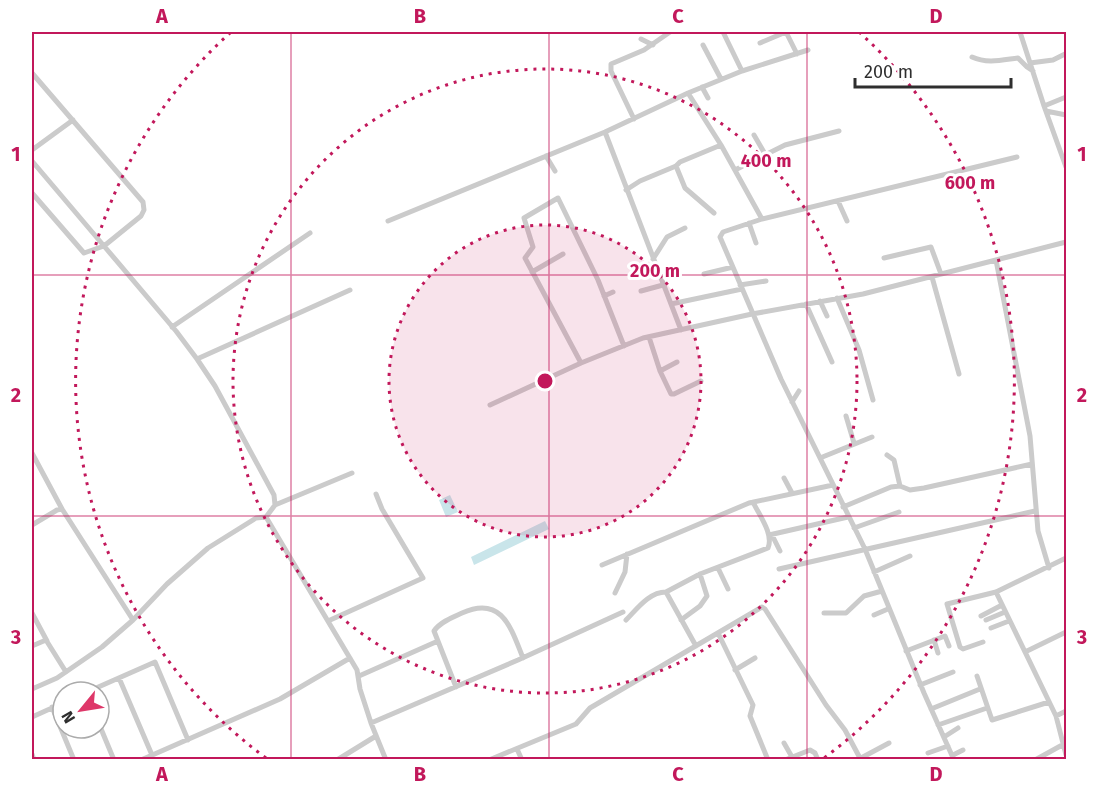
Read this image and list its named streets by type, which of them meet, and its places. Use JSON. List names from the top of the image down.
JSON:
{
  "scale_bar": "200 m",
  "north": "bottom left",
  "grid": {
    "columns": [
      "A",
      "B",
      "C",
      "D"
    ],
    "rows": ["1", "2", "3"]
  },
  "rings": ["400 m", "600 m", "200 m"]
}
